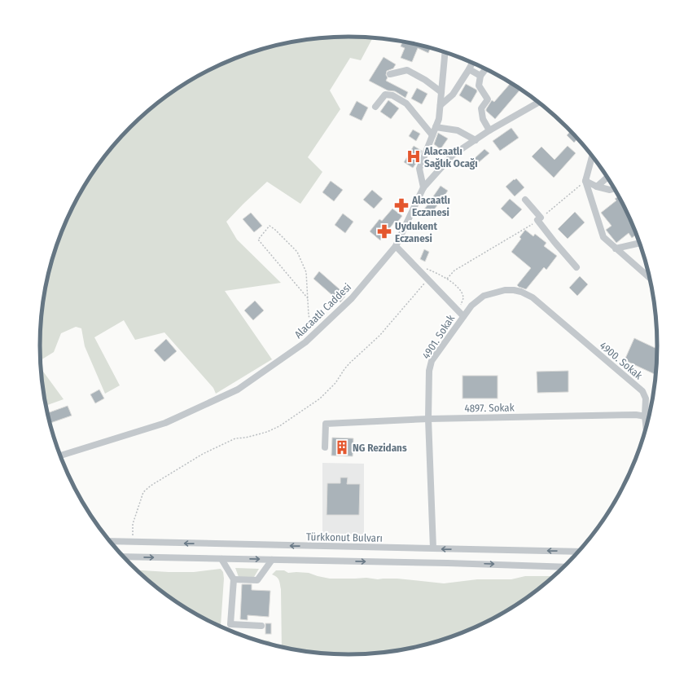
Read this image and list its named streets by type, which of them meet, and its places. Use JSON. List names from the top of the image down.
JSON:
{
  "streets": {
    "street": [
      "Alacaatlı Caddesi",
      "4901. Sokak",
      "4900. Sokak",
      "4897. Sokak",
      "Türkkonut Bulvarı"
    ]
  },
  "crossings": [
    ["4901. Sokak", "4900. Sokak"],
    ["4901. Sokak", "4897. Sokak"],
    ["4901. Sokak", "Türkkonut Bulvarı"],
    ["4900. Sokak", "4897. Sokak"]
  ],
  "places": {
    "hospital": ["Alacaatlı Sağlık Ocağı"],
    "pharmacy": ["Alacaatlı Eczanesi", "Uydukent Eczanesi"],
    "building": ["NG Rezidans"]
  }
}
